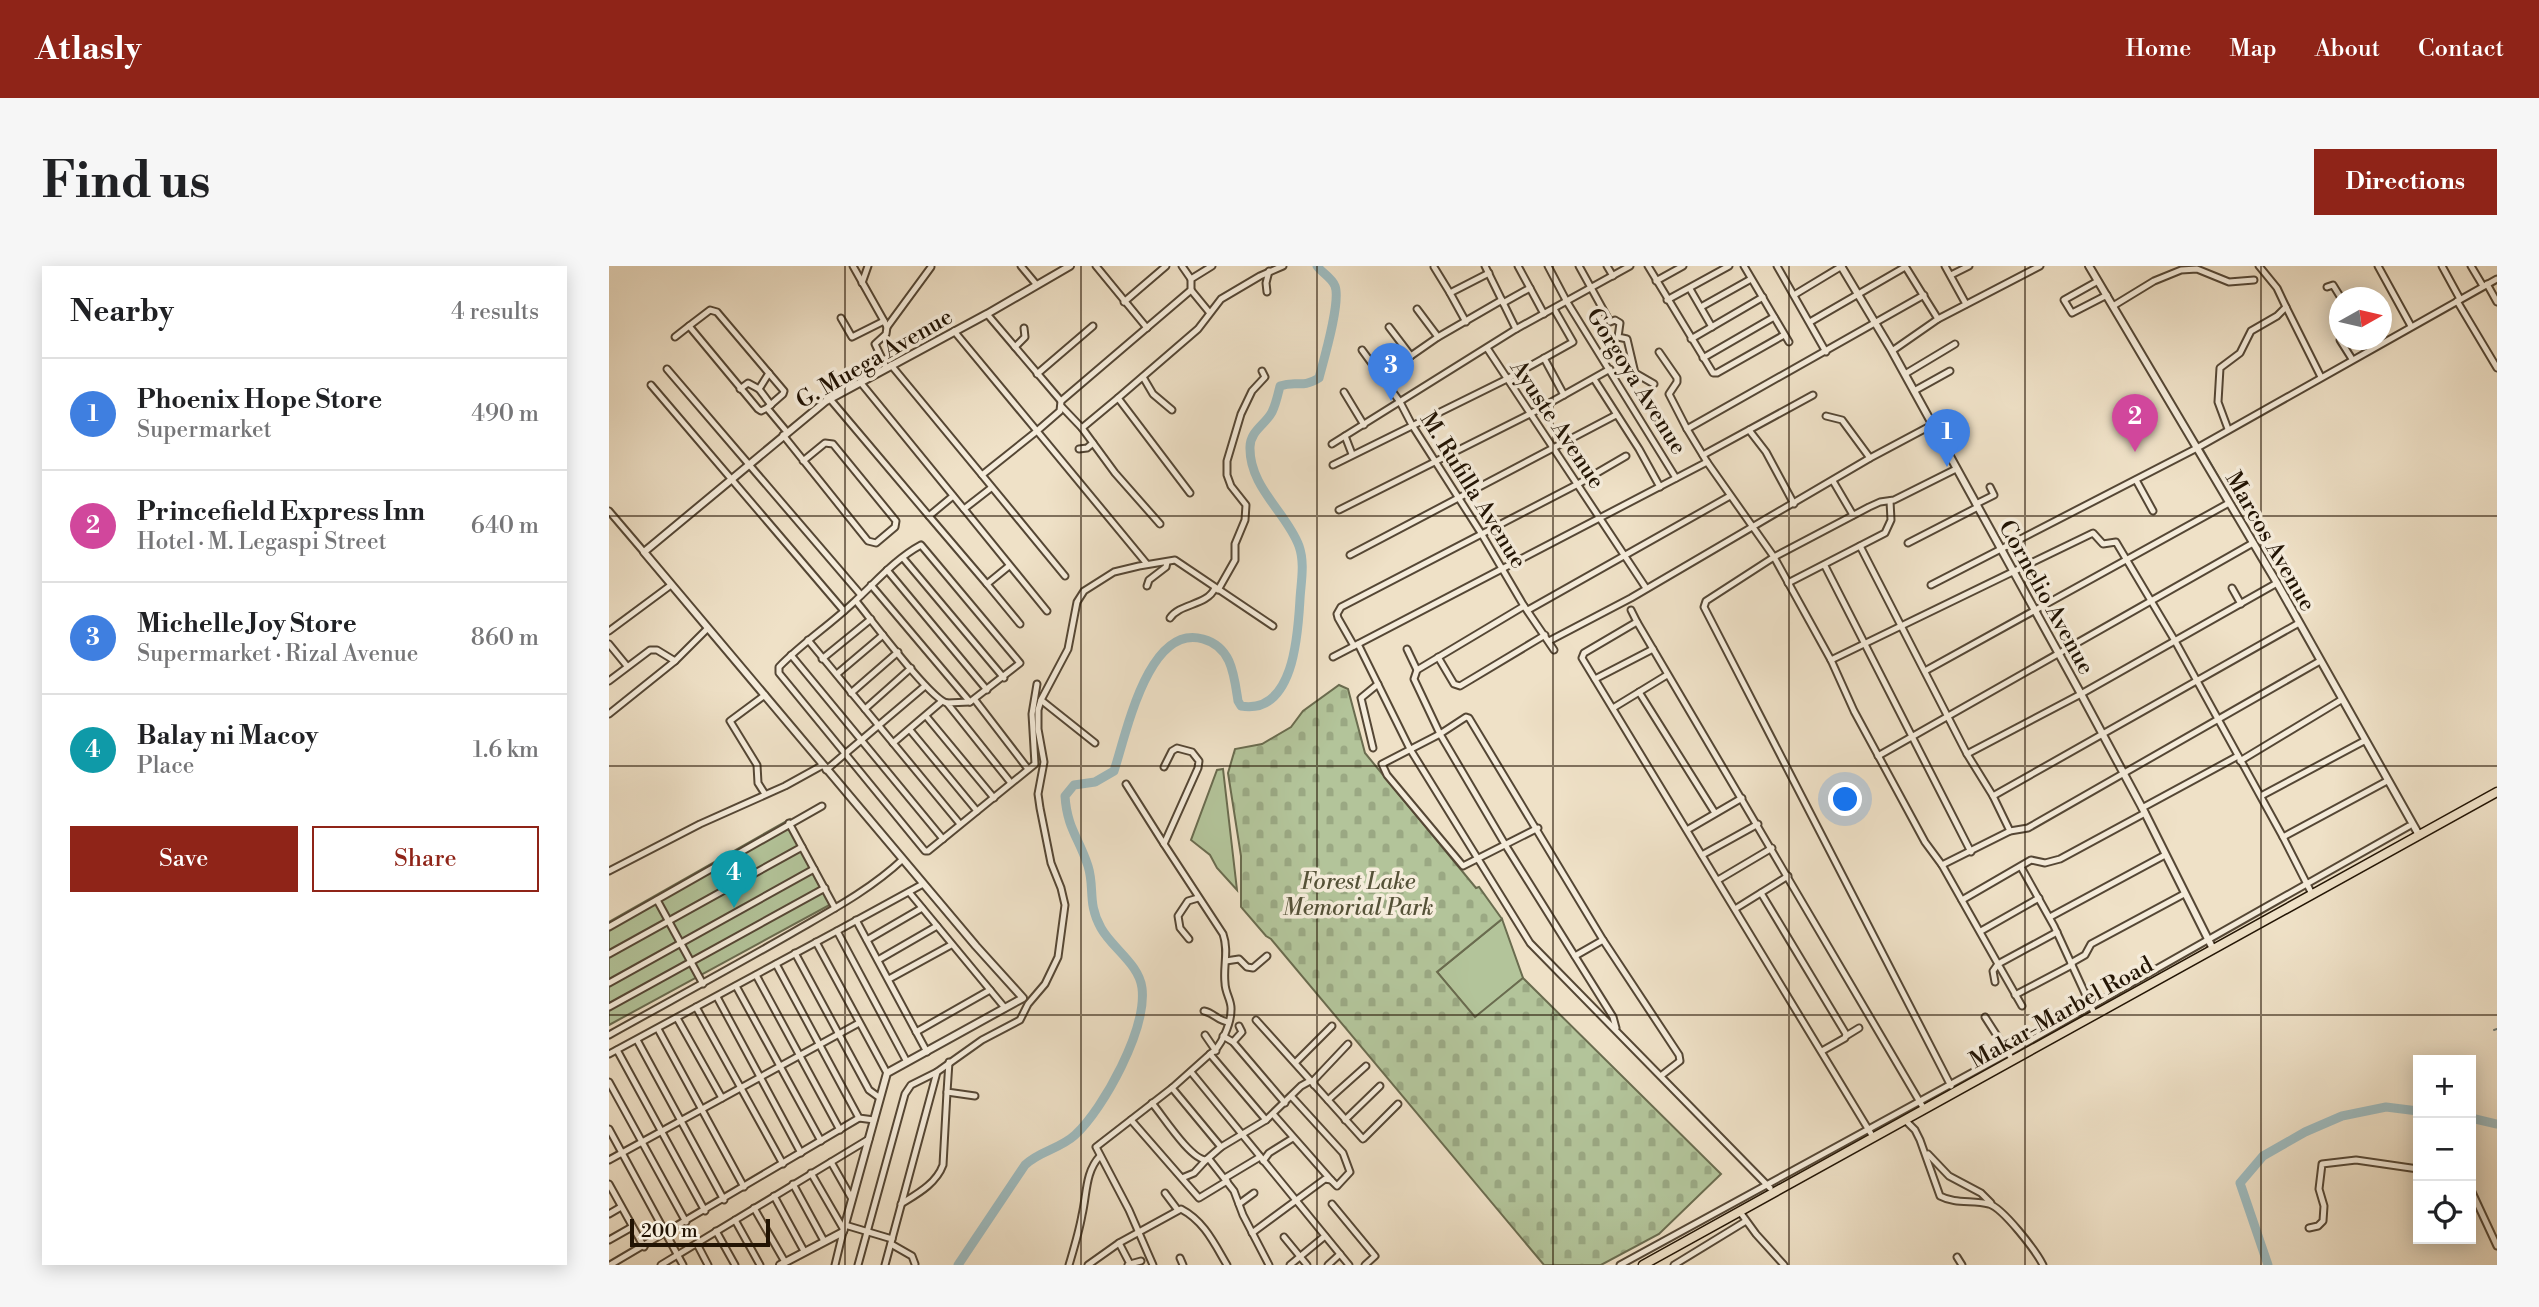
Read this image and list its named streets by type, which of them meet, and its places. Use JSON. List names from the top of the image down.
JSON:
{
  "streets": {
    "main road": ["Makar-Marbel Road"],
    "street": [
      "G. Muega Avenue",
      "Gorgoya Avenue",
      "Ayuste Avenue",
      "M. Rufilla Avenue",
      "Marcos Avenue",
      "Cornelio Avenue"
    ]
  },
  "crossings": [
    ["Marcos Avenue", "Makar-Marbel Road"],
    ["Cornelio Avenue", "Makar-Marbel Road"]
  ],
  "parks": ["Forest Lake Memorial Park"],
  "scale_bar": "200 m",
  "north": "right",
  "page": {
    "header": "Atlasly",
    "nav": [
      "Home",
      "Map",
      "About",
      "Contact"
    ],
    "buttons": [
      "Directions",
      ["Save", "Share"]
    ],
    "title": "Find us",
    "heading": ["Nearby", "4 results"],
    "pins": [
      "3",
      "2",
      "1",
      "4"
    ],
    "list": [
      {
        "mark": "1",
        "name": "Phoenix Hope Store",
        "note": "Supermarket",
        "value": "490 m"
      },
      {
        "mark": "2",
        "name": "Princefield Express Inn",
        "note": "Hotel · M. Legaspi Street",
        "value": "640 m"
      },
      {
        "mark": "3",
        "name": "Michelle Joy Store",
        "note": "Supermarket · Rizal Avenue",
        "value": "860 m"
      },
      {
        "mark": "4",
        "name": "Balay ni Macoy",
        "note": "Place",
        "value": "1.6 km"
      }
    ],
    "map_buttons": ["+", "−"],
    "scale": "200 m"
  }
}
